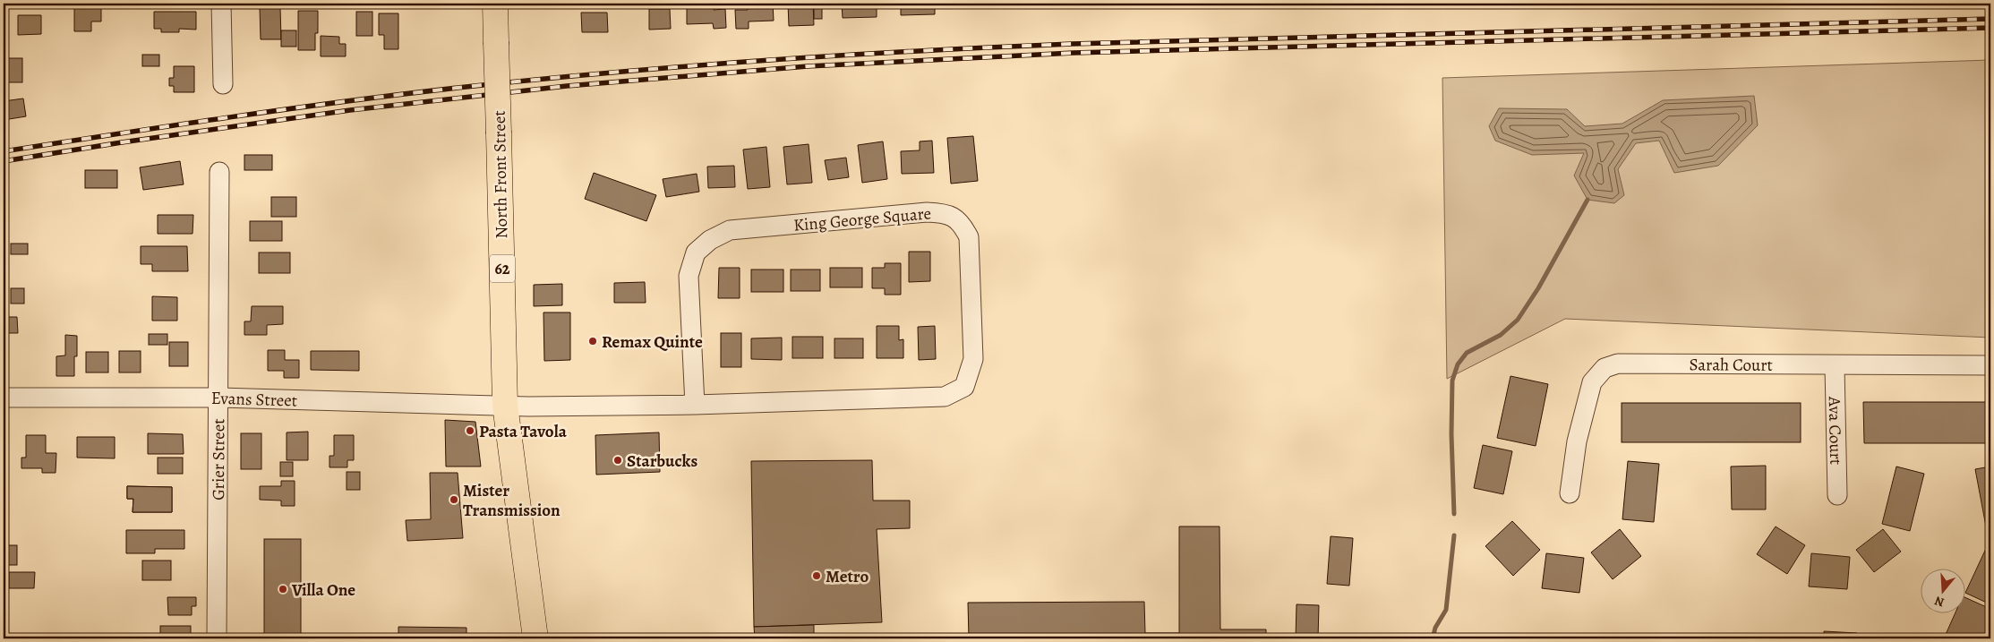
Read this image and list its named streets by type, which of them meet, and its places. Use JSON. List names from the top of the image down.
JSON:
{
  "streets": {
    "main road": ["North Front Street", "62"],
    "street": [
      "King George Square",
      "Sarah Court",
      "Evans Street",
      "Ava Court",
      "Grier Street"
    ]
  },
  "crossings": [
    ["North Front Street", "King George Square"],
    ["North Front Street", "Evans Street"],
    ["King George Square", "Evans Street"],
    ["Sarah Court", "Ava Court"],
    ["Evans Street", "Grier Street"]
  ],
  "places": [
    "Remax Quinte",
    "Pasta Tavola",
    "Starbucks",
    "Mister Transmission",
    "Metro",
    "Villa One"
  ],
  "north": "bottom"
}
